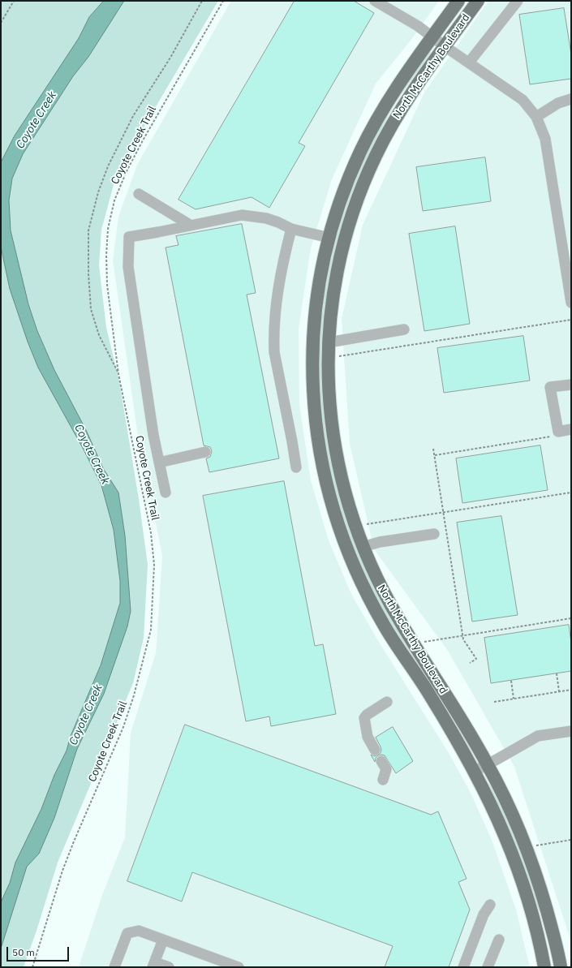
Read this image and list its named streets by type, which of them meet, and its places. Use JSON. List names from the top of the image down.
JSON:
{
  "streets": {
    "main road": ["North McCarthy Boulevard"],
    "path": ["Coyote Creek Trail"]
  },
  "water": ["Coyote Creek"],
  "scale_bar": "50 m"
}
